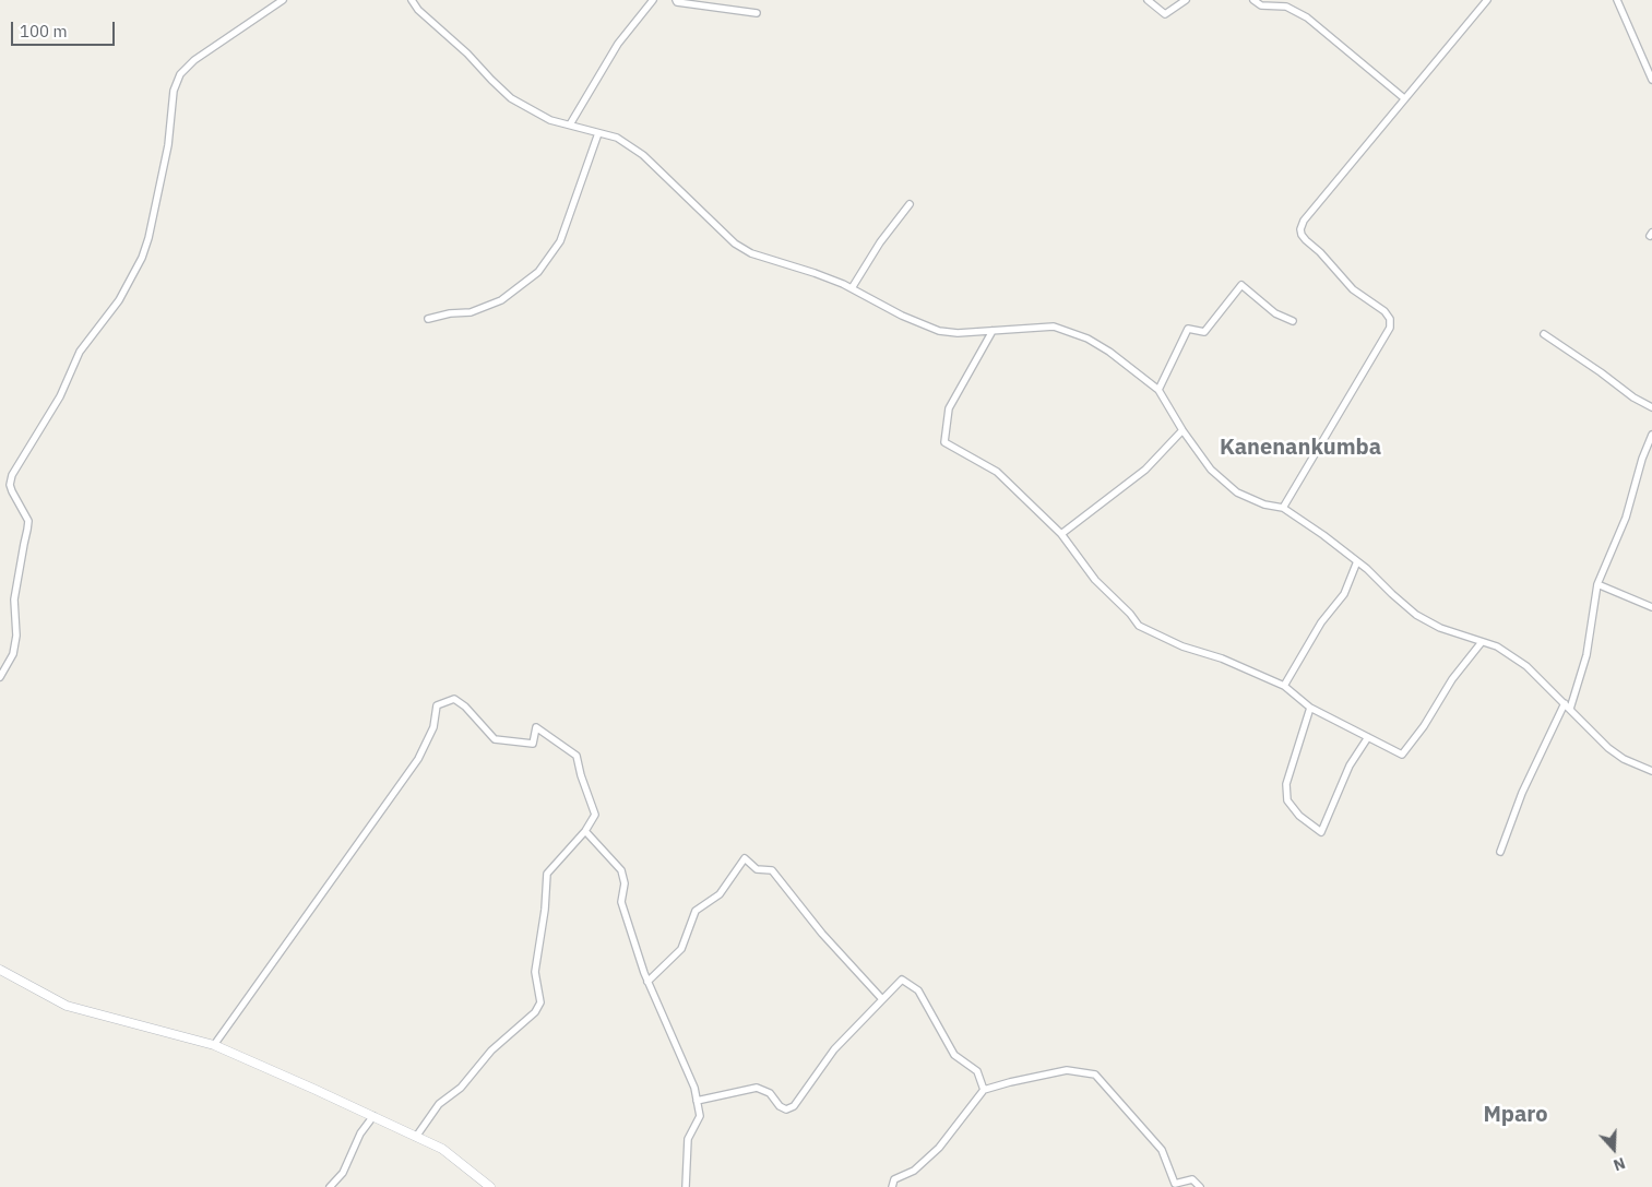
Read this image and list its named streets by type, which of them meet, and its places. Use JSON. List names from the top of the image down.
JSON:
{
  "districts": ["Kanenankumba", "Mparo"],
  "scale_bar": "100 m",
  "north": "bottom"
}
